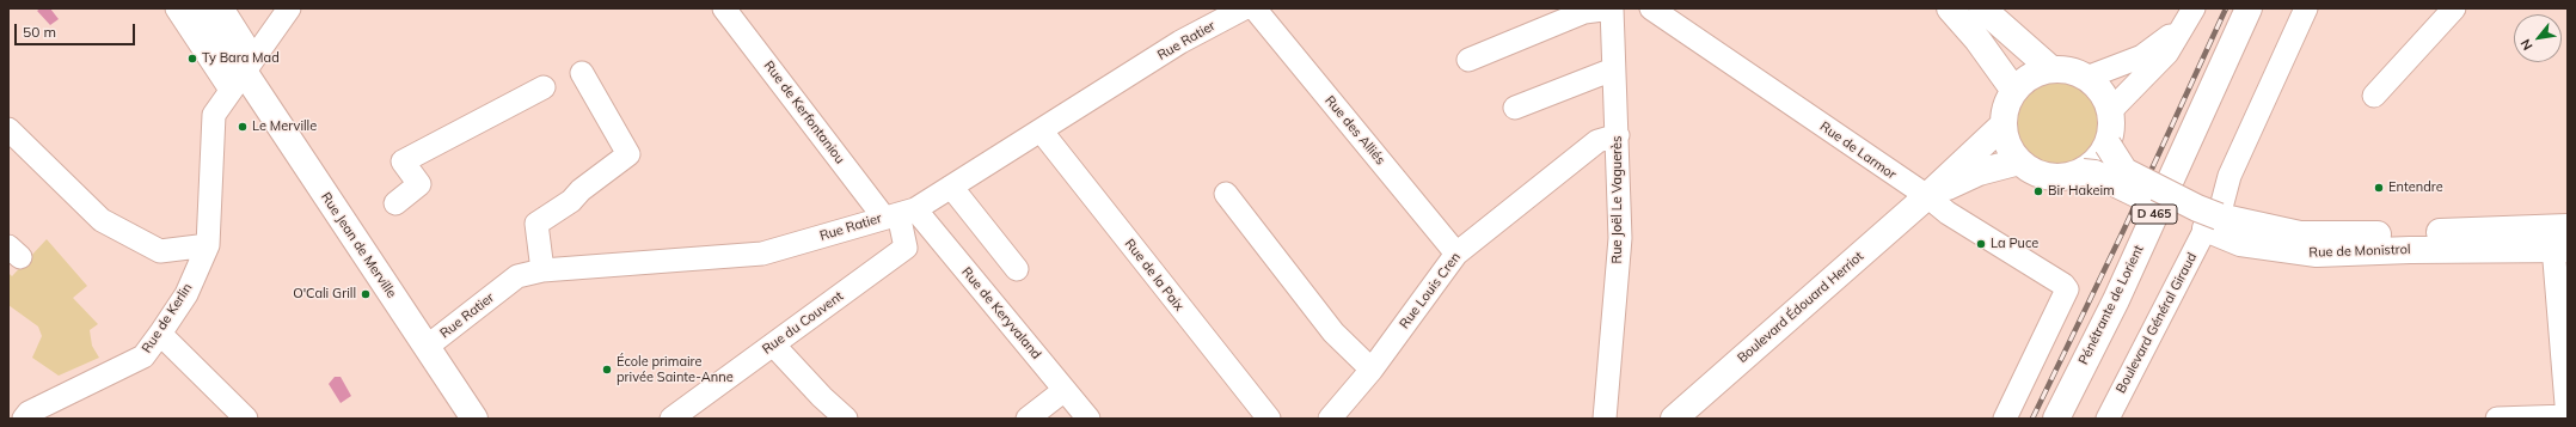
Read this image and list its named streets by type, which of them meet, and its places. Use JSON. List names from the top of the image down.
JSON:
{
  "streets": {
    "main road": [
      "D 465",
      "Rue Jean de Merville",
      "Rue de Monistrol",
      "Pénétrante de Lorient",
      "Boulevard Édouard Herriot"
    ],
    "street": [
      "Rue Ratier",
      "Rue de Kerfontaniou",
      "Rue des Alliés",
      "Rue de Larmor",
      "Rue Joël Le Vaguerès",
      "Rue de la Paix",
      "Rue Louis Cren",
      "Rue de Keryvaland",
      "Rue de Kerlin",
      "Rue du Couvent",
      "Boulevard Général Giraud"
    ]
  },
  "crossings": [
    ["Rue Ratier", "Rue de Kerfontaniou"],
    ["Rue Ratier", "Rue Jean de Merville"],
    ["Rue Ratier", "Rue de la Paix"],
    ["Rue Ratier", "Rue de Keryvaland"],
    ["Rue Ratier", "Rue du Couvent"],
    ["Rue de Kerfontaniou", "Rue de Keryvaland"],
    ["Rue de Kerfontaniou", "Rue du Couvent"],
    ["Rue des Alliés", "Rue Louis Cren"],
    ["Rue de Larmor", "Boulevard Édouard Herriot"],
    ["Rue Joël Le Vaguerès", "Rue Louis Cren"],
    ["Rue Jean de Merville", "Rue de Kerlin"],
    ["Rue de Monistrol", "Boulevard Édouard Herriot"],
    ["Rue de Monistrol", "Boulevard Général Giraud"],
    ["Rue de Keryvaland", "Rue du Couvent"]
  ],
  "places": [
    "Ty Bara Mad",
    "Le Merville",
    "Entendre",
    "Bir Hakeim",
    "La Puce",
    "O'Cali Grill",
    "École primaire privée Sainte-Anne"
  ],
  "scale_bar": "50 m",
  "north": "bottom left"
}
